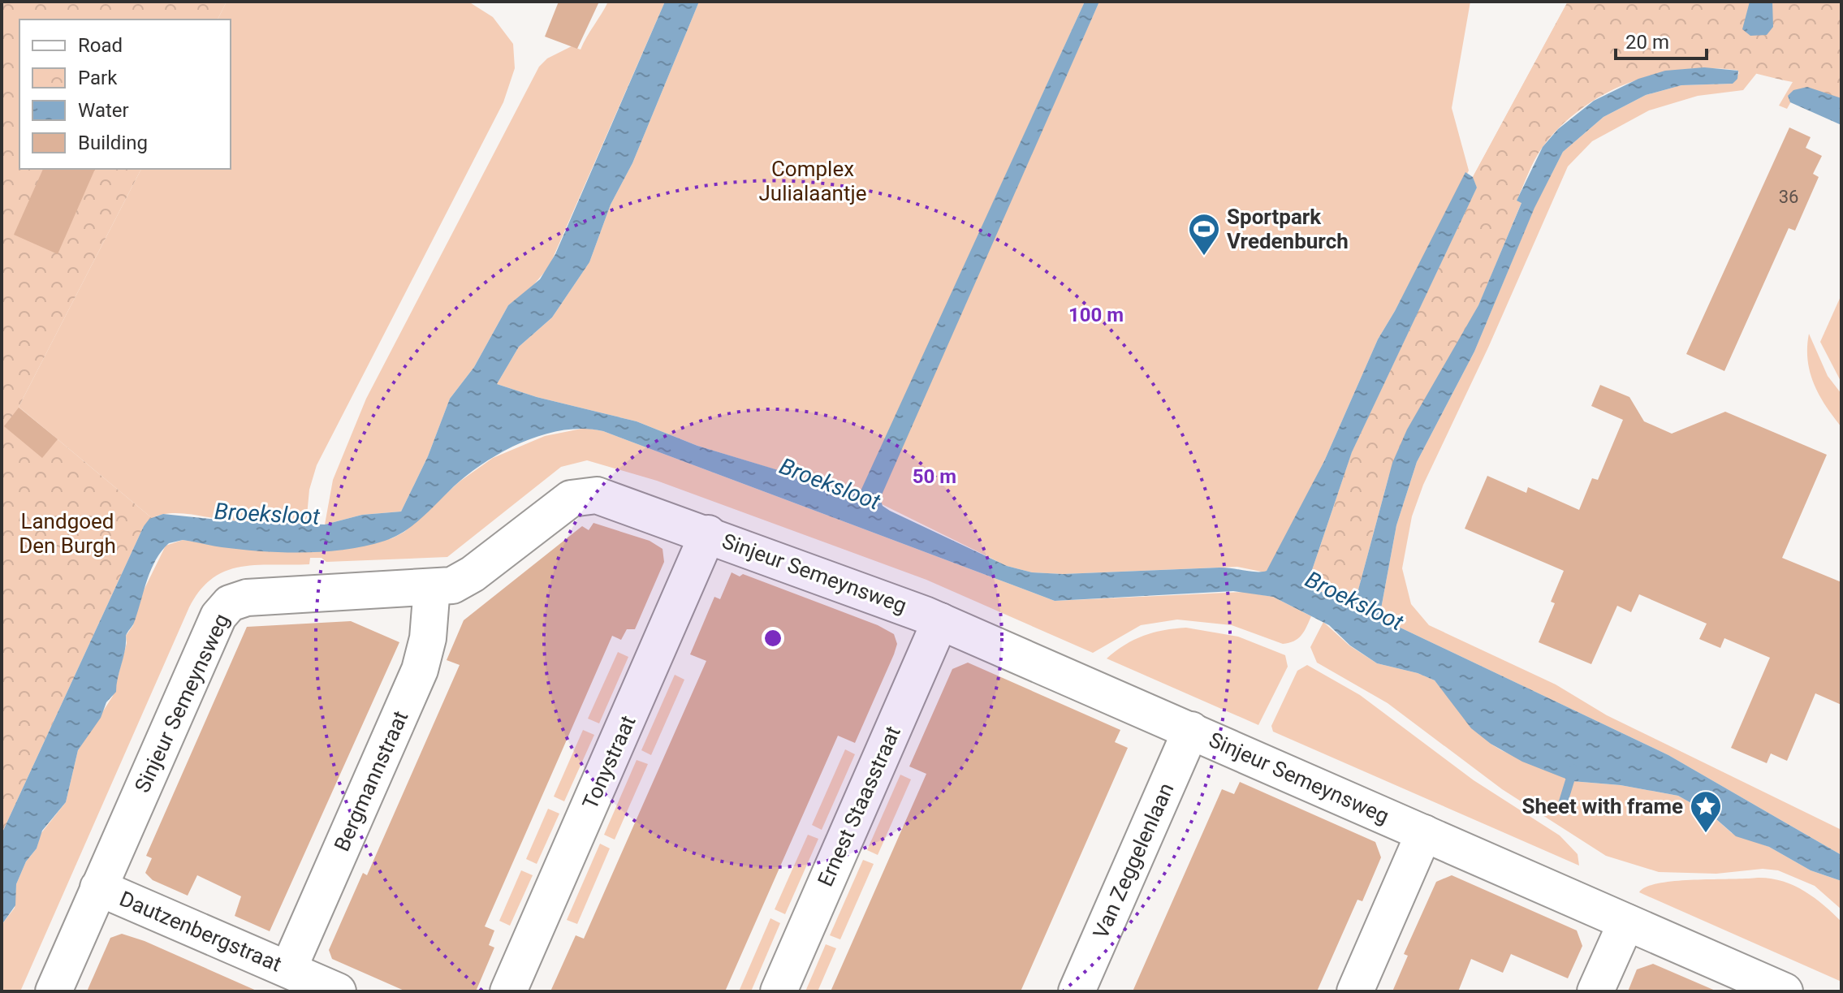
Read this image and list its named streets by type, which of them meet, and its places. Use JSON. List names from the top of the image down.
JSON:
{
  "streets": {
    "street": [
      "Sinjeur Semeynsweg",
      "Tonystraat",
      "Bergmannstraat",
      "Ernest Staasstraat",
      "Van Zeggelenlaan",
      "Dautzenbergstraat"
    ]
  },
  "crossings": [
    ["Sinjeur Semeynsweg", "Tonystraat"],
    ["Sinjeur Semeynsweg", "Bergmannstraat"],
    ["Sinjeur Semeynsweg", "Ernest Staasstraat"],
    ["Sinjeur Semeynsweg", "Van Zeggelenlaan"],
    ["Sinjeur Semeynsweg", "Dautzenbergstraat"],
    ["Bergmannstraat", "Dautzenbergstraat"]
  ],
  "water": ["Broeksloot"],
  "parks": ["Complex Julialaantje", "Landgoed Den Burgh"],
  "places": {
    "sports": ["Sportpark Vredenburch"],
    "place": ["Sheet with frame"]
  },
  "house_numbers": ["36"],
  "legend": [
    "Road",
    "Park",
    "Water",
    "Building"
  ],
  "scale_bar": "20 m",
  "rings": ["100 m", "50 m"]
}
